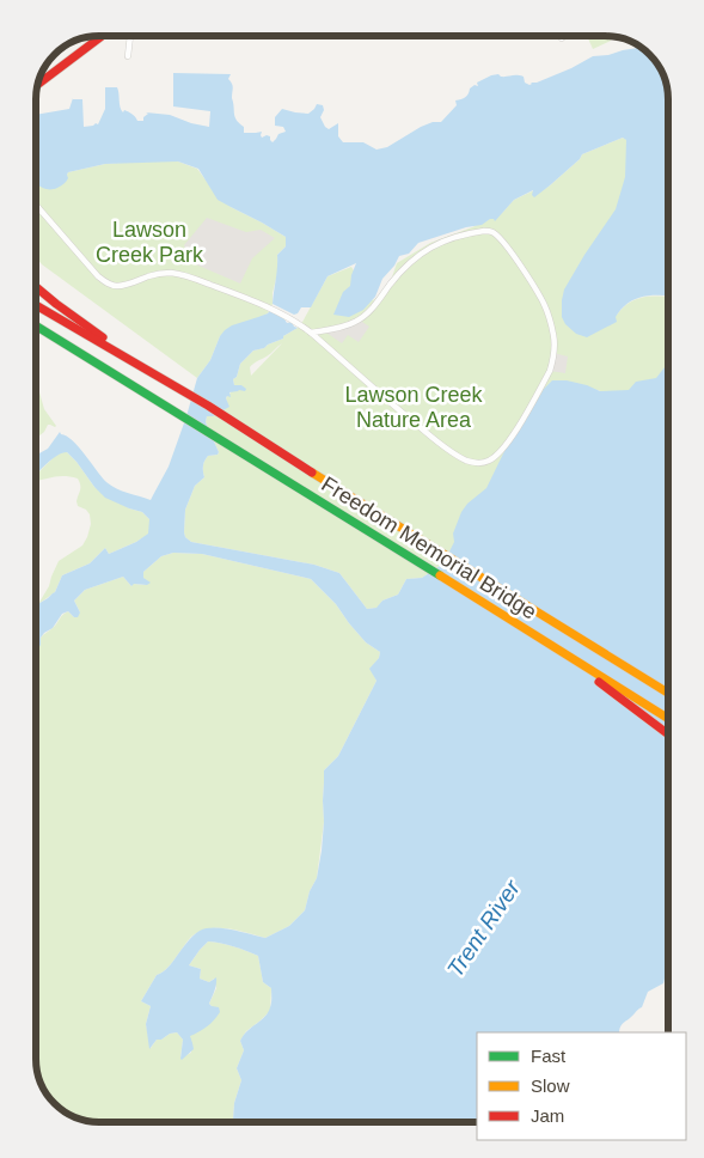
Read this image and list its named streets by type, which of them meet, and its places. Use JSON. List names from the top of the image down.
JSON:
{
  "streets": {
    "main road": ["Freedom Memorial Bridge"]
  },
  "water": ["Trent River"],
  "parks": ["Lawson Creek Park", "Lawson Creek Nature Area"],
  "legend": ["Fast", "Slow", "Jam"]
}
